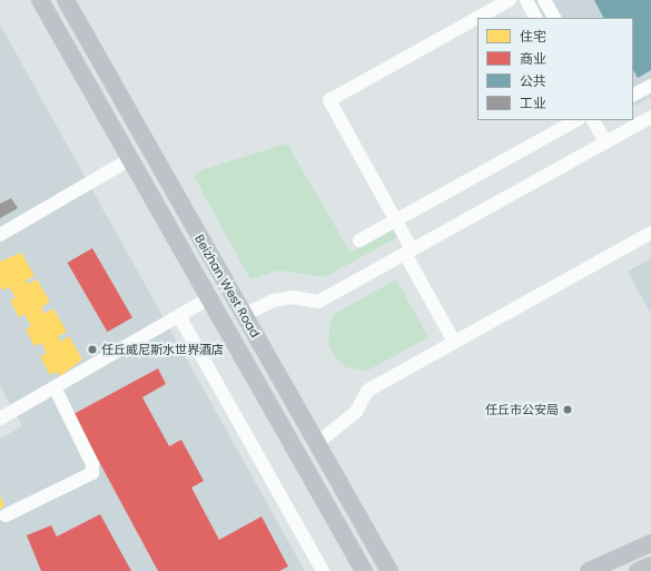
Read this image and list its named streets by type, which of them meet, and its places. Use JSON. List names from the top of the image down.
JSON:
{
  "streets": {
    "main road": ["Beizhan West Road"]
  },
  "places": ["任丘威尼斯水世界酒店", "任丘市公安局"],
  "legend": [
    "住宅",
    "商业",
    "公共",
    "工业"
  ]
}
